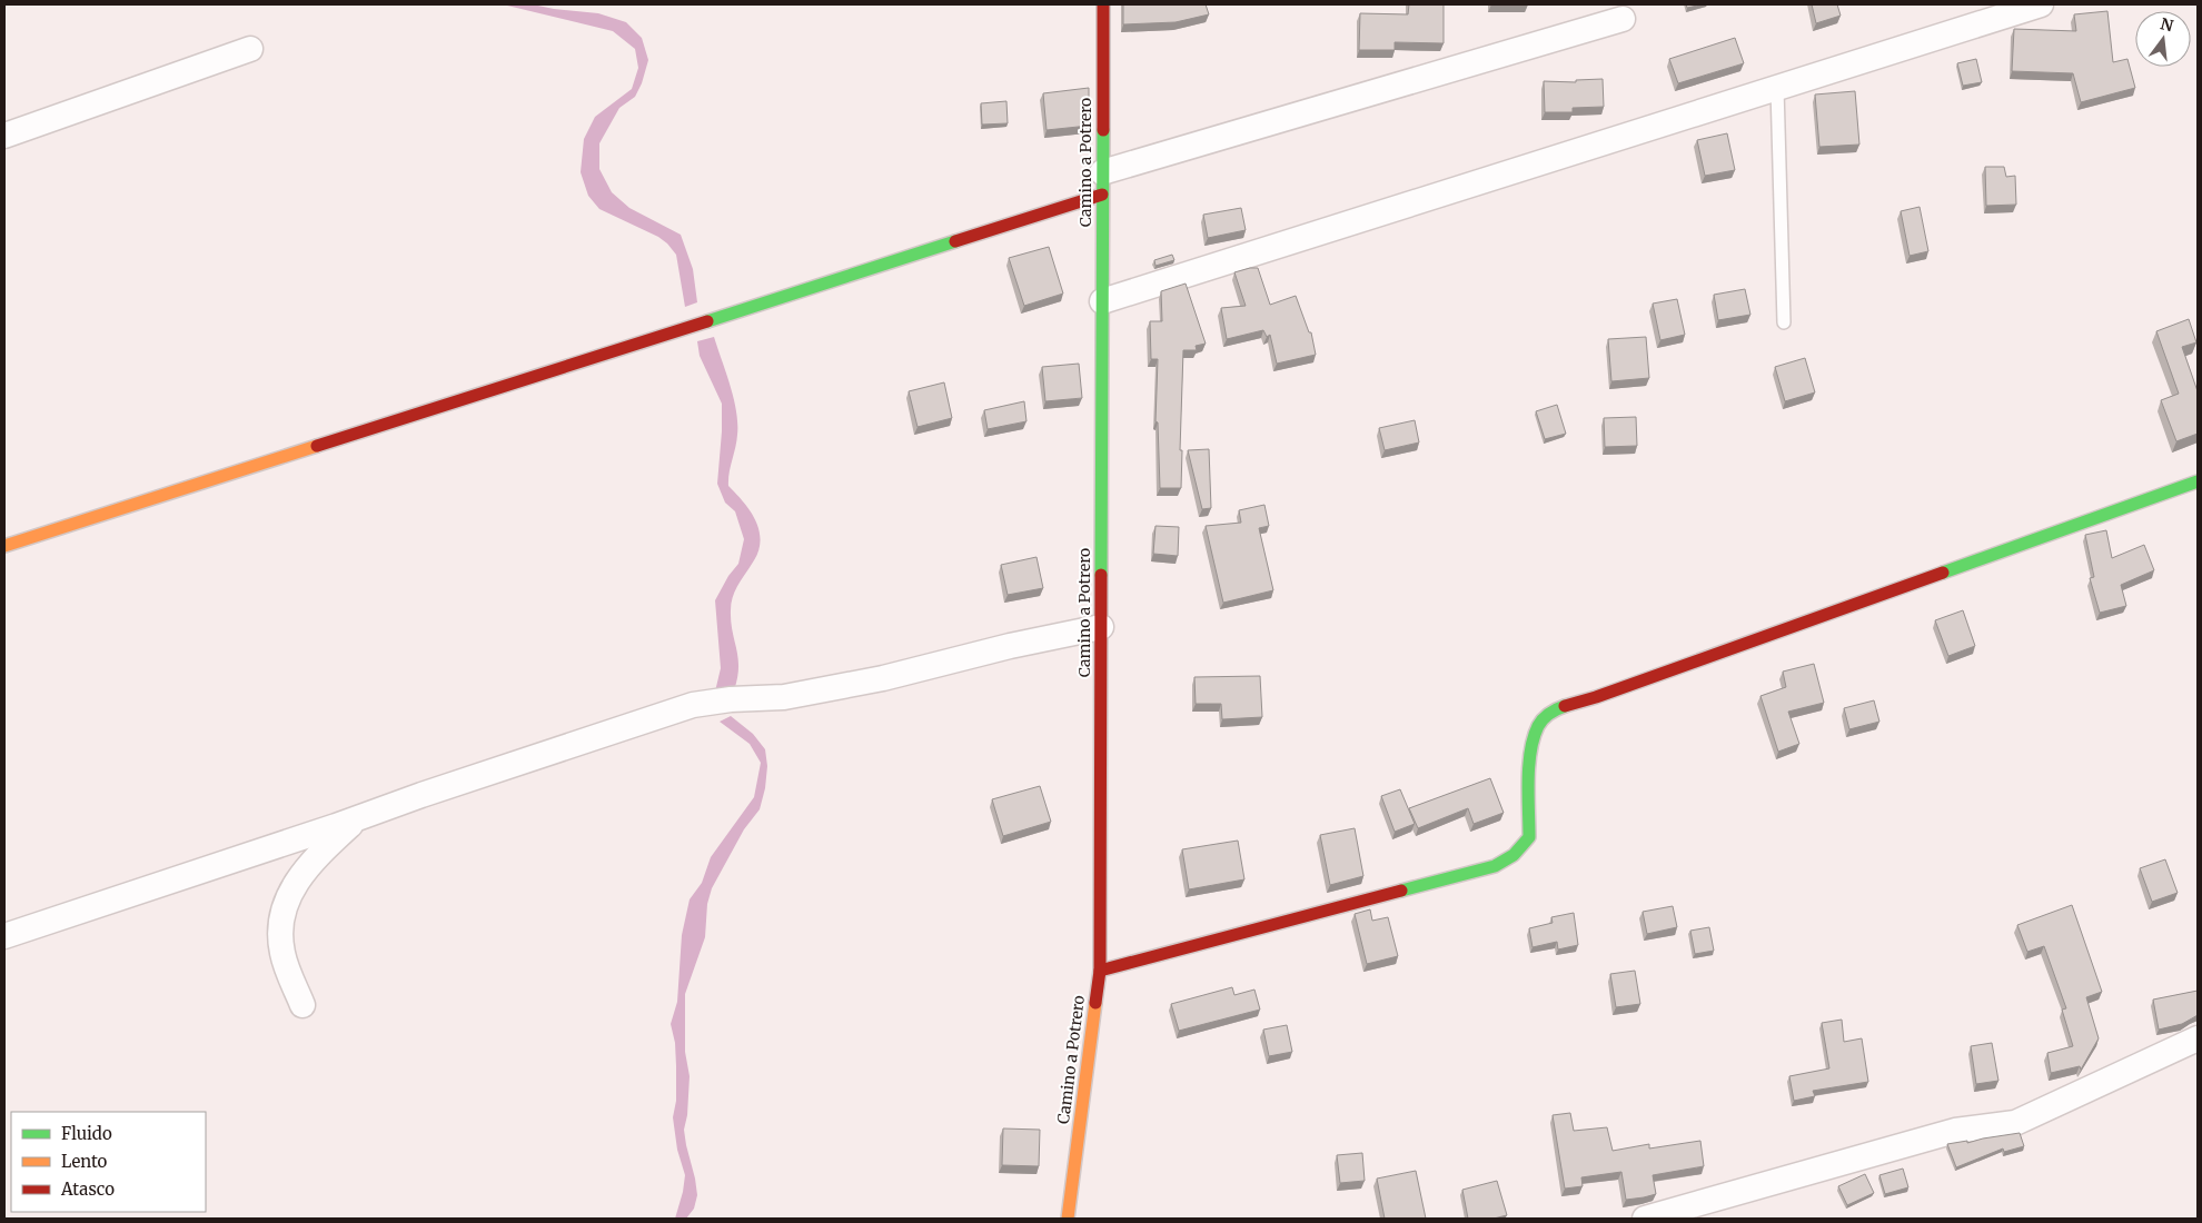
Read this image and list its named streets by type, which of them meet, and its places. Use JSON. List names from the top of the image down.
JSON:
{
  "streets": {
    "street": ["Camino a Potrero"]
  },
  "legend": ["Fluido", "Lento", "Atasco"],
  "north": "top"
}
